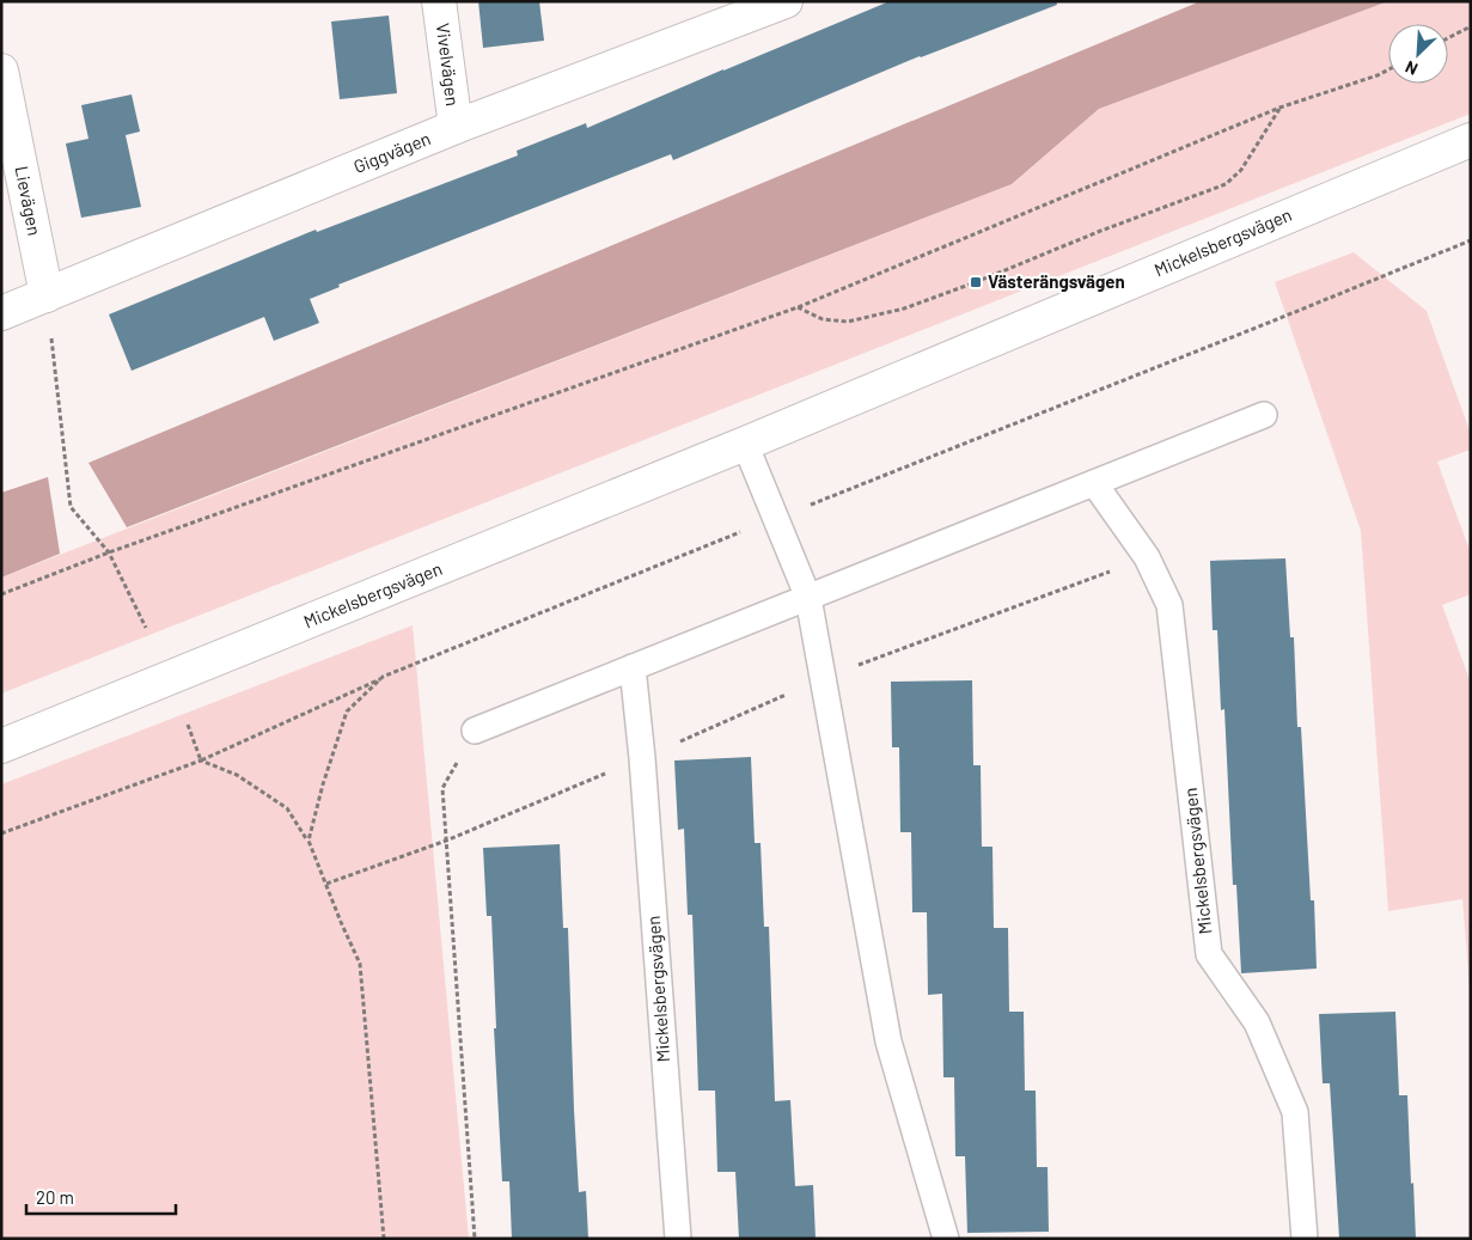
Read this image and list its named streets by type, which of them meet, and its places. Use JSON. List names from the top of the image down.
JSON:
{
  "streets": {
    "main road": [
      "Vivelvägen",
      "Giggvägen",
      "Lievägen",
      "Mickelsbergsvägen"
    ]
  },
  "crossings": [
    ["Vivelvägen", "Giggvägen"],
    ["Giggvägen", "Lievägen"]
  ],
  "places": {
    "transit": ["Västerängsvägen"]
  },
  "scale_bar": "20 m",
  "north": "bottom left"
}
